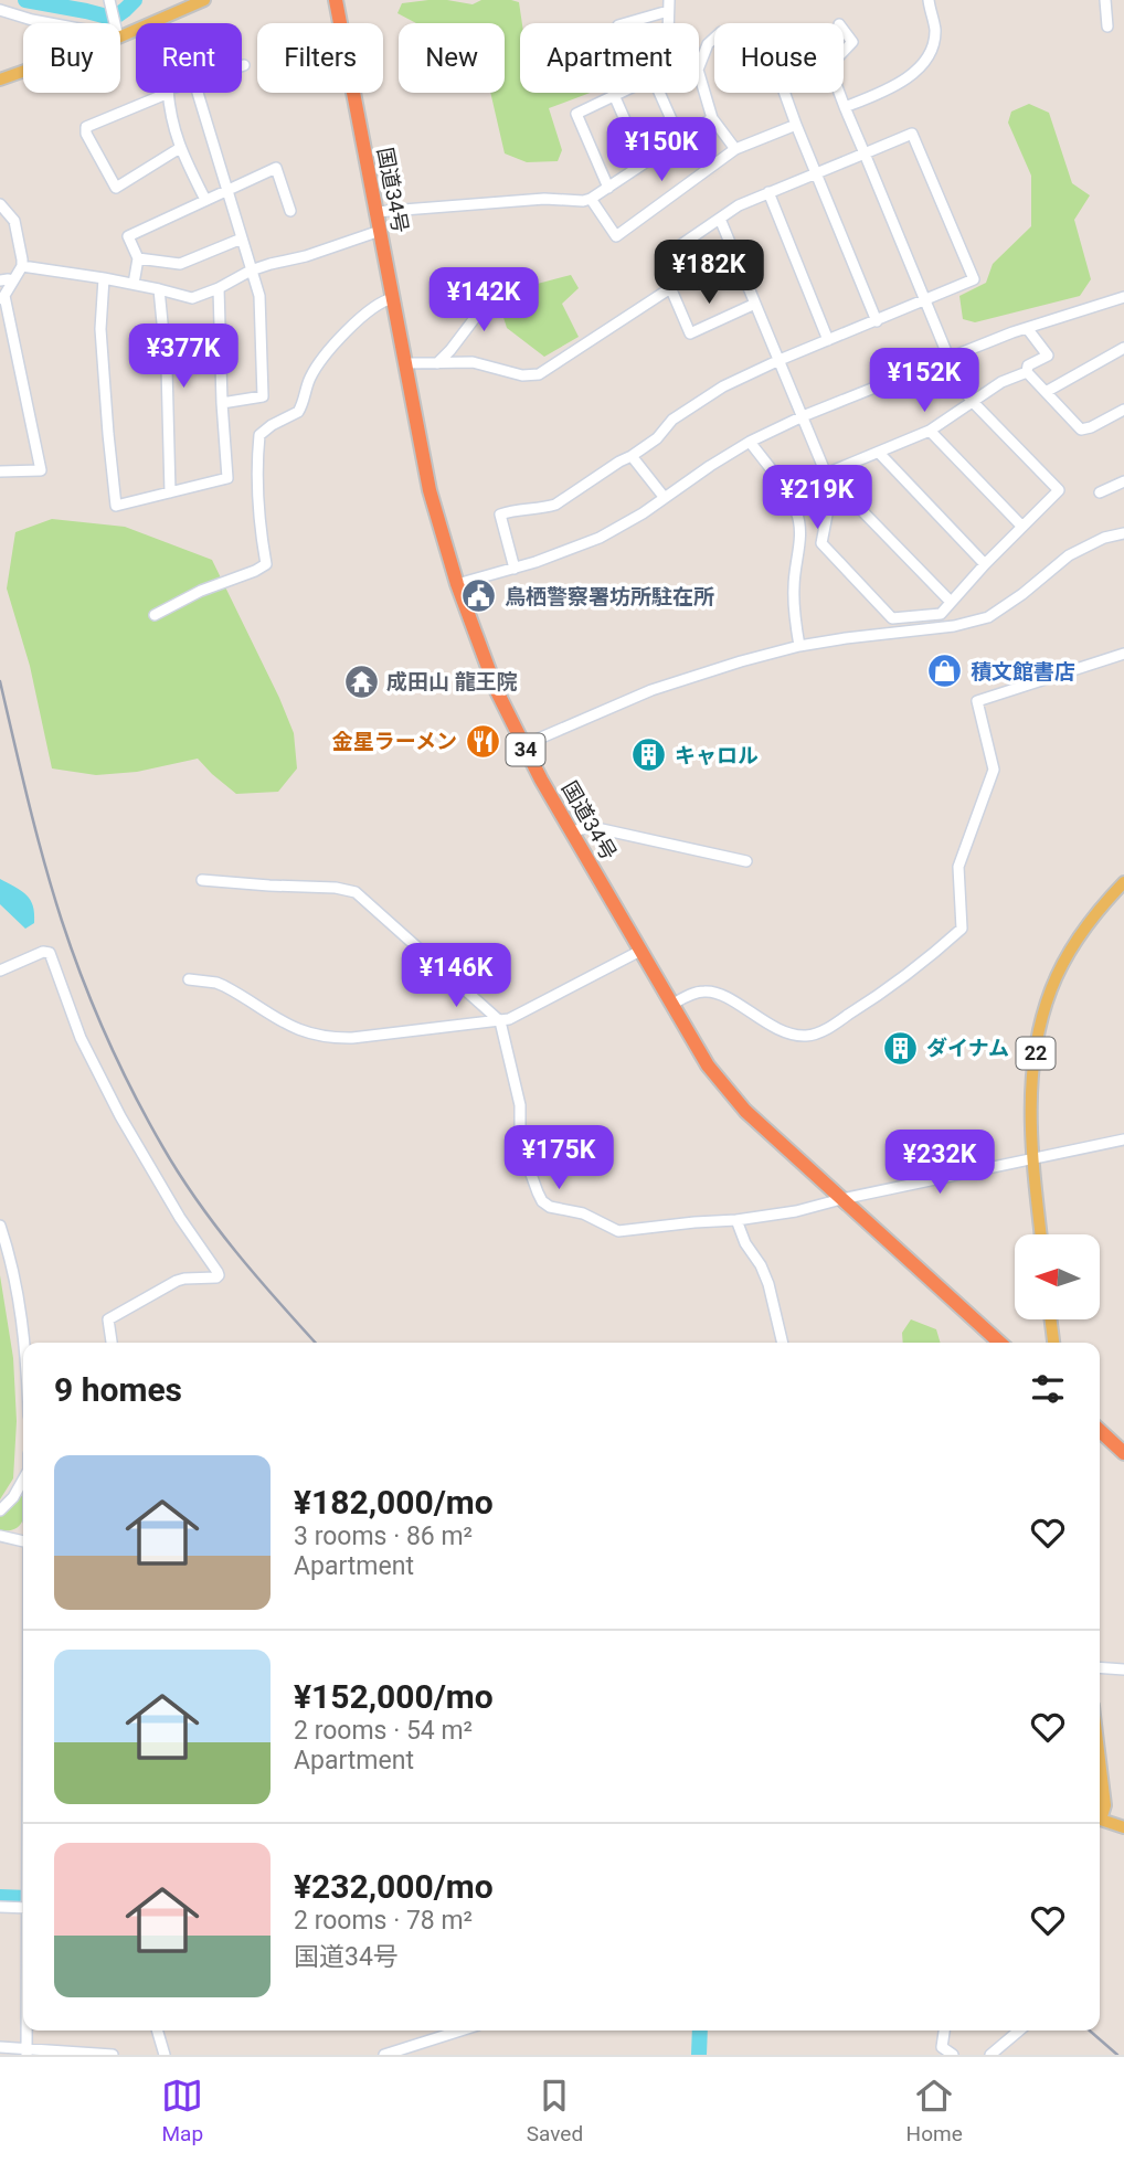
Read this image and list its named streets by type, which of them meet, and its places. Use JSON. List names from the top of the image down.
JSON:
{
  "streets": {
    "highway": ["国道34号", "34"],
    "main road": ["22"]
  },
  "places": {
    "public building": ["鳥栖警察署坊所駐在所"],
    "shop": ["積文館書店"],
    "temple": ["成田山 龍王院"],
    "restaurant": ["金星ラーメン"],
    "building": ["キャロル", "ダイナム"]
  },
  "north": "left",
  "page": {
    "chip": [
      "Buy",
      "Rent",
      "Filters",
      "New",
      "Apartment",
      "House"
    ],
    "price": [
      "¥150K",
      "¥182K",
      "¥142K",
      "¥377K",
      "¥152K",
      "¥219K",
      "¥146K",
      "¥175K",
      "¥232K"
    ],
    "heading": "9 homes",
    "list": [
      {
        "name": "¥182,000/mo",
        "note": "3 rooms · 86 m² · Apartment"
      },
      {
        "name": "¥152,000/mo",
        "note": "2 rooms · 54 m² · Apartment"
      },
      {
        "name": "¥232,000/mo",
        "note": "2 rooms · 78 m² · 国道34号"
      }
    ],
    "tabs": ["Map", "Saved", "Home"]
  }
}
